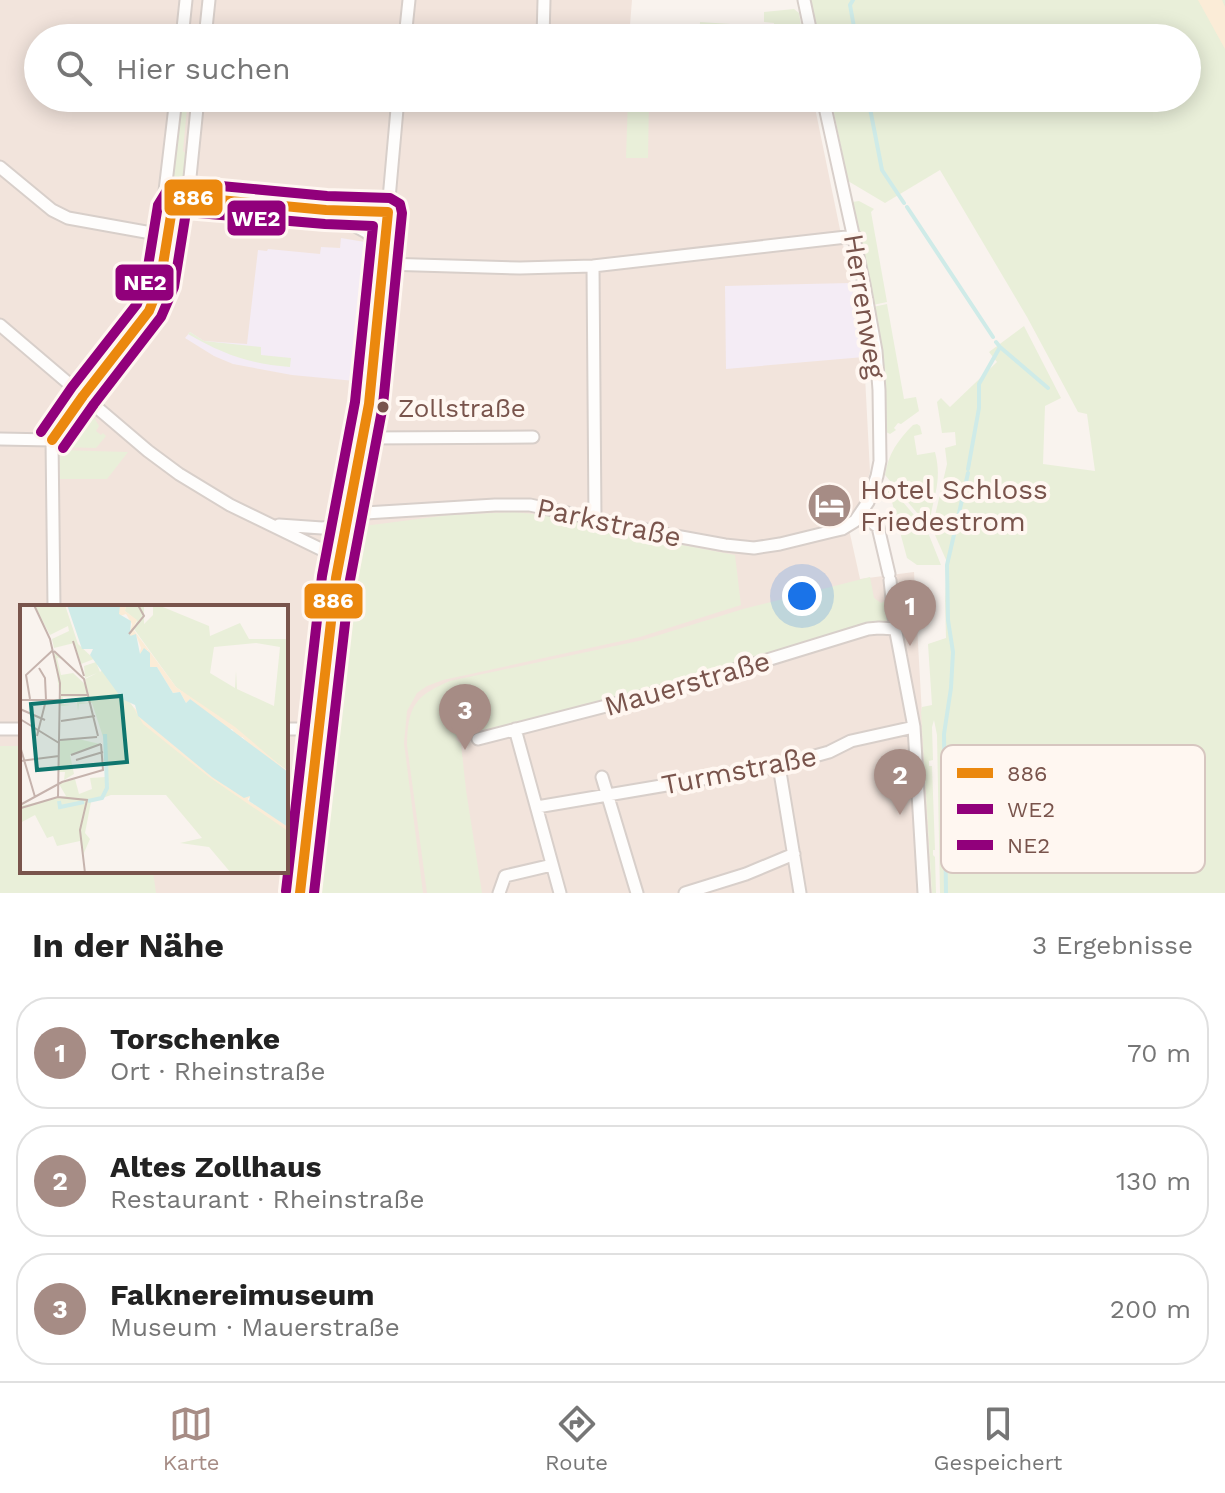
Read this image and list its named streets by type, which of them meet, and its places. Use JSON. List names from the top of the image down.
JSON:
{
  "streets": {
    "street": [
      "Herrenweg",
      "Parkstraße",
      "Mauerstraße",
      "Turmstraße"
    ]
  },
  "crossings": [
    ["Herrenweg", "Parkstraße"]
  ],
  "places": {
    "other": ["Zollstraße"],
    "hotel": ["Hotel Schloss Friedestrom"]
  },
  "lines": ["transit line NE2", "transit line 886", "transit line WE2"],
  "legend": ["886", "WE2", "NE2"],
  "page": {
    "search": "Hier suchen",
    "pins": ["1", "3", "2"],
    "heading": ["In der Nähe", "3 Ergebnisse"],
    "list": [
      {
        "mark": "1",
        "name": "Torschenke",
        "note": "Ort · Rheinstraße",
        "value": "70 m"
      },
      {
        "mark": "2",
        "name": "Altes Zollhaus",
        "note": "Restaurant · Rheinstraße",
        "value": "130 m"
      },
      {
        "mark": "3",
        "name": "Falknereimuseum",
        "note": "Museum · Mauerstraße",
        "value": "200 m"
      }
    ],
    "nav": ["Karte", "Route", "Gespeichert"]
  }
}
